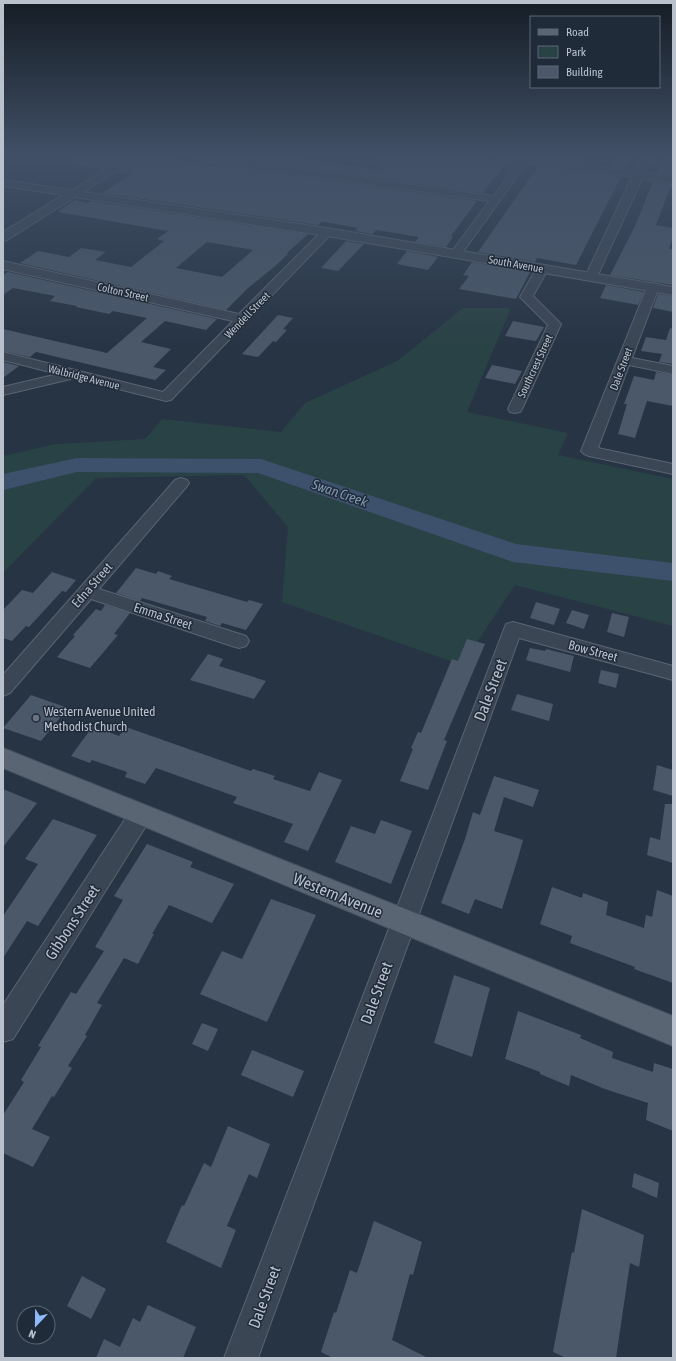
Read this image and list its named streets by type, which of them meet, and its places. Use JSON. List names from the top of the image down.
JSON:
{
  "streets": {
    "main road": ["Western Avenue"],
    "street": [
      "South Avenue",
      "Colton Street",
      "Wendell Street",
      "Southcrest Street",
      "Dale Street",
      "Walbridge Avenue",
      "Edna Street",
      "Emma Street",
      "Bow Street",
      "Gibbons Street"
    ]
  },
  "crossings": [
    ["South Avenue", "Wendell Street"],
    ["South Avenue", "Southcrest Street"],
    ["South Avenue", "Dale Street"],
    ["Colton Street", "Wendell Street"],
    ["Wendell Street", "Walbridge Avenue"],
    ["Dale Street", "Bow Street"],
    ["Dale Street", "Western Avenue"],
    ["Edna Street", "Emma Street"],
    ["Western Avenue", "Gibbons Street"]
  ],
  "water": ["Swan Creek"],
  "places": ["Western Avenue United Methodist Church"],
  "legend": ["Road", "Park", "Building"],
  "north": "bottom"
}
